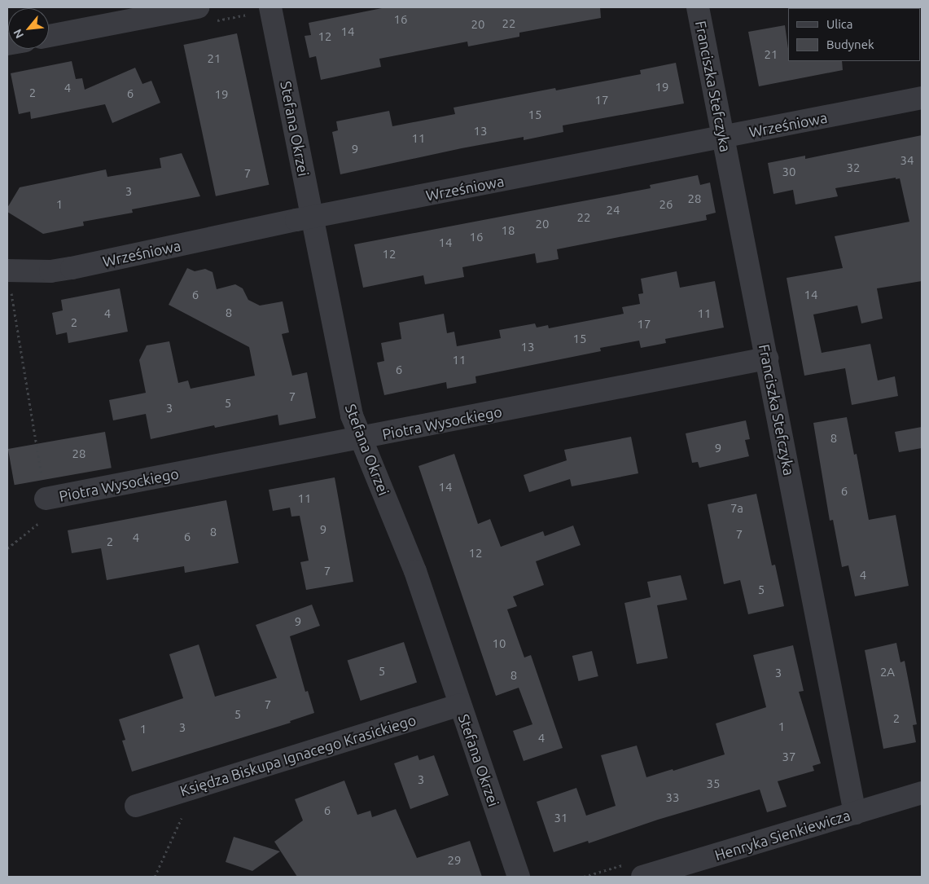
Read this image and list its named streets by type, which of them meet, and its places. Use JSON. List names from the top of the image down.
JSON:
{
  "streets": {
    "street": [
      "Franciszka Stefczyka",
      "Wrześniowa",
      "Stefana Okrzei",
      "Piotra Wysockiego",
      "Księdza Biskupa Ignacego Krasickiego",
      "Henryka Sienkiewicza"
    ]
  },
  "crossings": [
    ["Franciszka Stefczyka", "Wrześniowa"],
    ["Franciszka Stefczyka", "Piotra Wysockiego"],
    ["Franciszka Stefczyka", "Henryka Sienkiewicza"],
    ["Wrześniowa", "Stefana Okrzei"],
    ["Stefana Okrzei", "Piotra Wysockiego"],
    ["Stefana Okrzei", "Księdza Biskupa Ignacego Krasickiego"]
  ],
  "house_numbers": [
    "16",
    "22",
    "20",
    "14",
    "12",
    "21",
    "21",
    "19",
    "4",
    "2",
    "6",
    "19",
    "17",
    "15",
    "13",
    "11",
    "9",
    "34",
    "32",
    "30",
    "7",
    "3",
    "28",
    "1",
    "26",
    "24",
    "22",
    "20",
    "18",
    "16",
    "14",
    "12",
    "6",
    "14",
    "8",
    "4",
    "11",
    "2",
    "17",
    "15",
    "13",
    "11",
    "6",
    "7",
    "5",
    "3",
    "8",
    "9",
    "28",
    "14",
    "6",
    "11",
    "7a",
    "9",
    "8",
    "7",
    "6",
    "4",
    "2",
    "12",
    "7",
    "4",
    "5",
    "9",
    "10",
    "5",
    "2A",
    "3",
    "8",
    "7",
    "5",
    "2",
    "1",
    "3",
    "1",
    "4",
    "37",
    "3",
    "35",
    "33",
    "6",
    "31",
    "29"
  ],
  "legend": ["Ulica", "Budynek"],
  "north": "bottom left"
}
